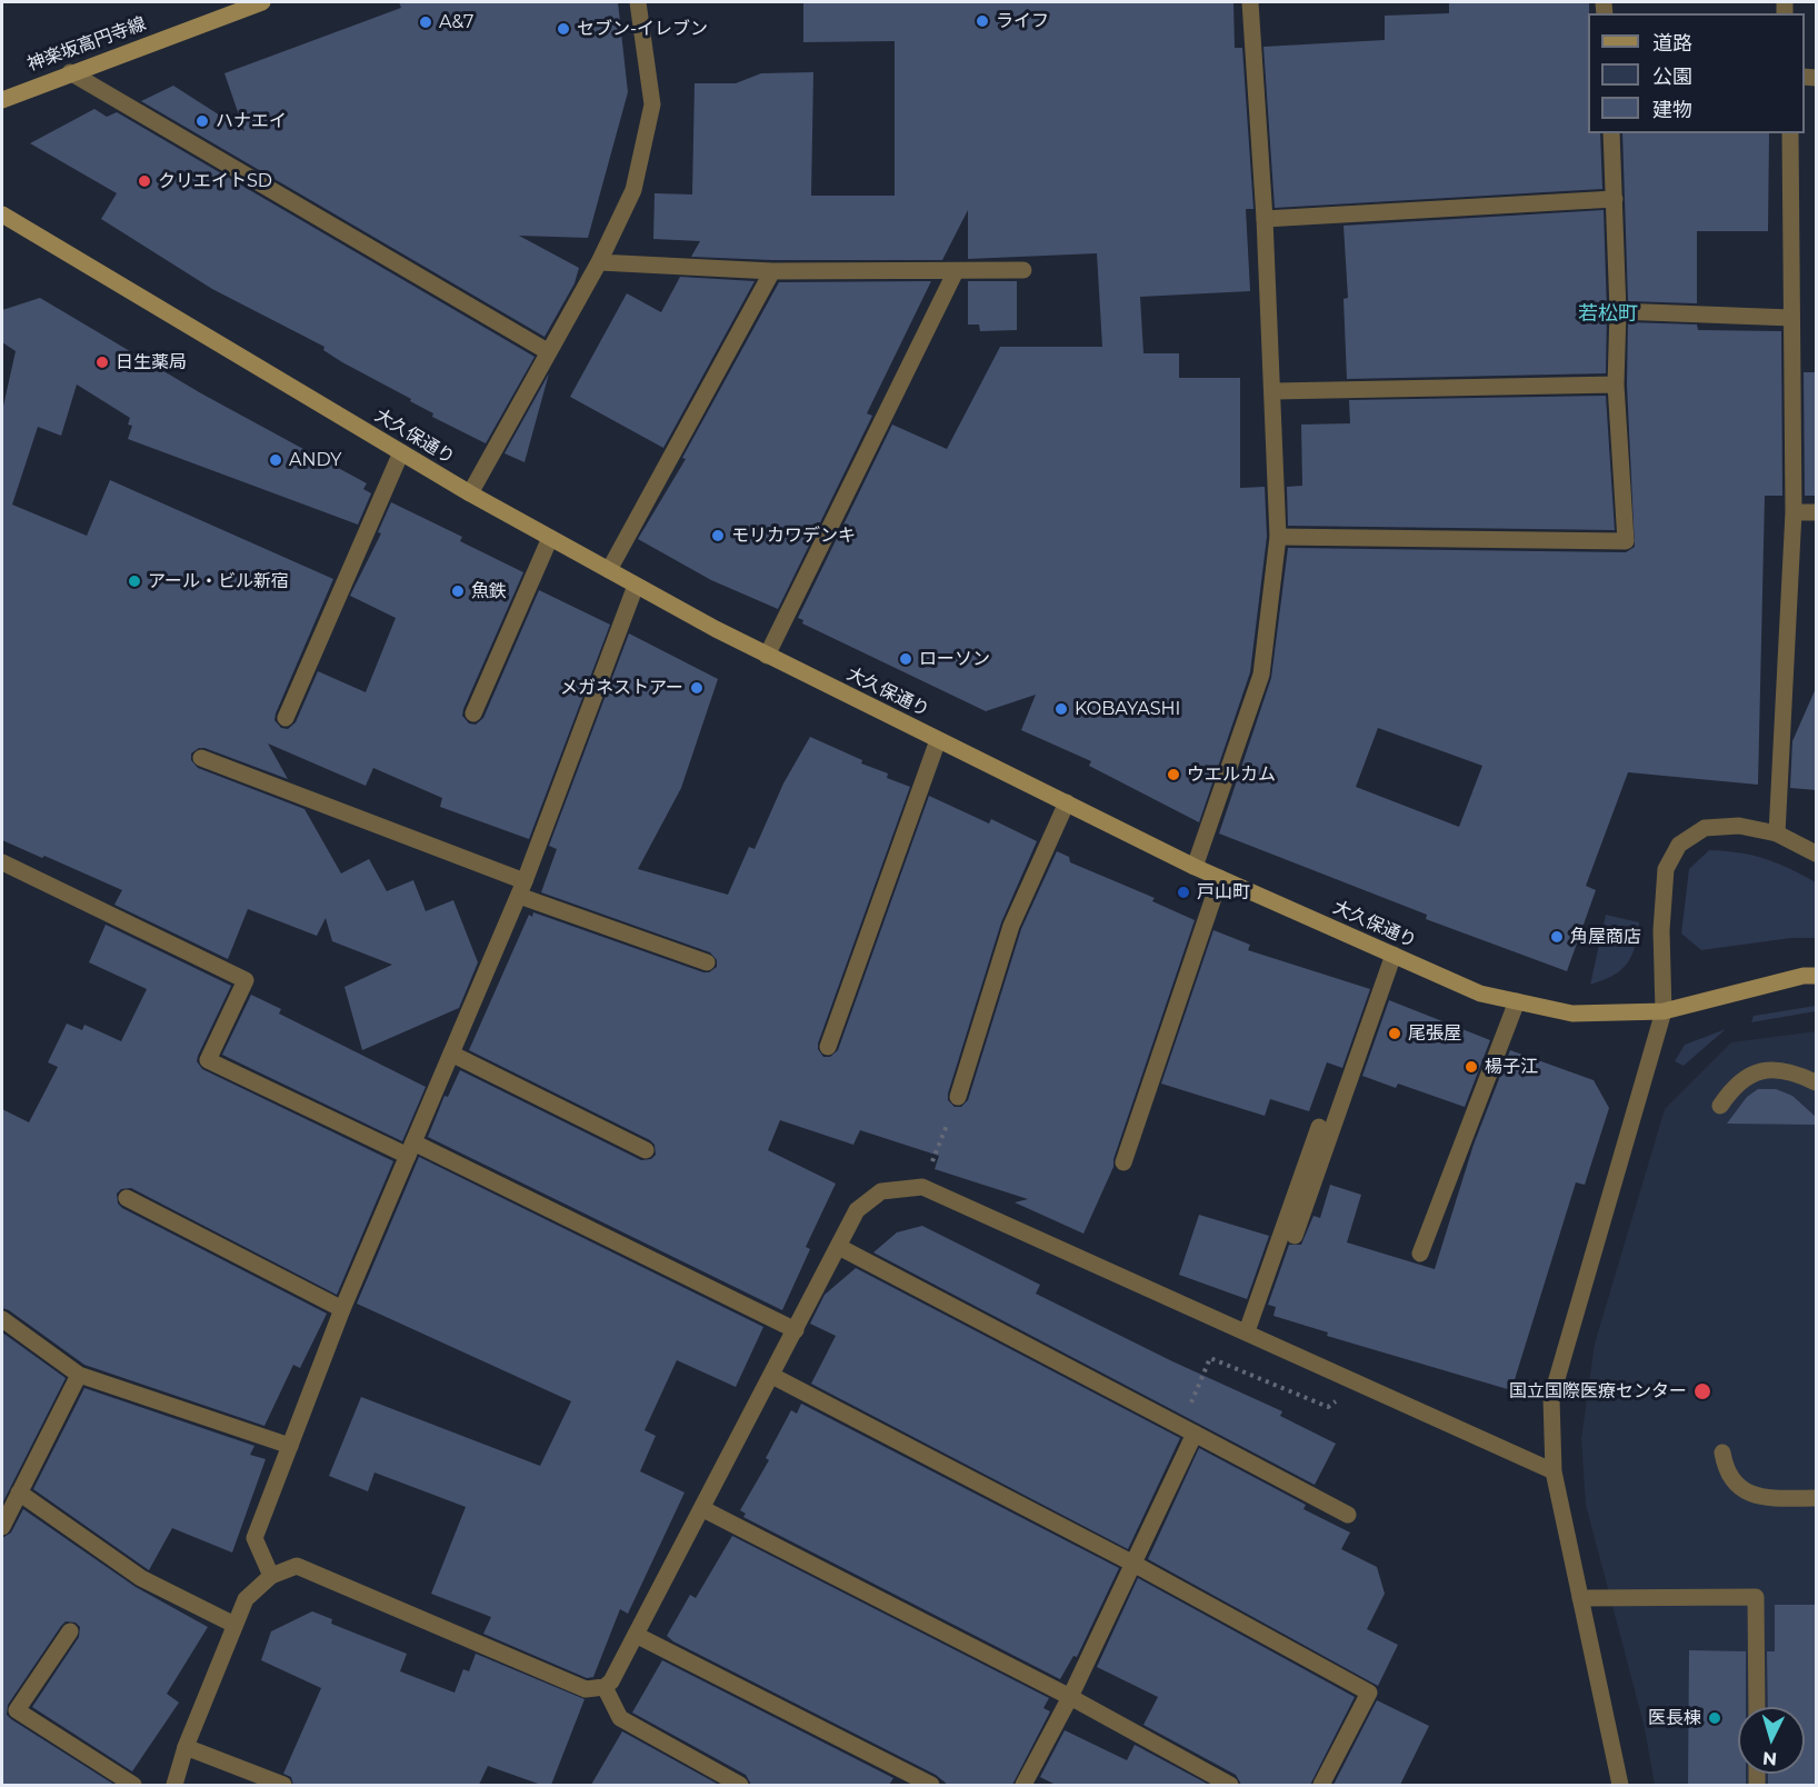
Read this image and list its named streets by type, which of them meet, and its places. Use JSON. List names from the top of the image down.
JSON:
{
  "streets": {
    "main road": ["神楽坂高円寺線", "大久保通り"]
  },
  "districts": ["若松町"],
  "places": [
    "ライフ",
    "A&7",
    "セブン-イレブン",
    "ハナエイ",
    "クリエイトSD",
    "日生薬局",
    "ANDY",
    "モリカワデンキ",
    "アール・ビル新宿",
    "魚鉄",
    "ローソン",
    "メガネストアー",
    "KOBAYASHI",
    "ウエルカム",
    "戸山町",
    "角屋商店",
    "尾張屋",
    "楊子江",
    "国立国際医療センター",
    "医長棟"
  ],
  "legend": ["道路", "公園", "建物"],
  "north": "bottom"
}
